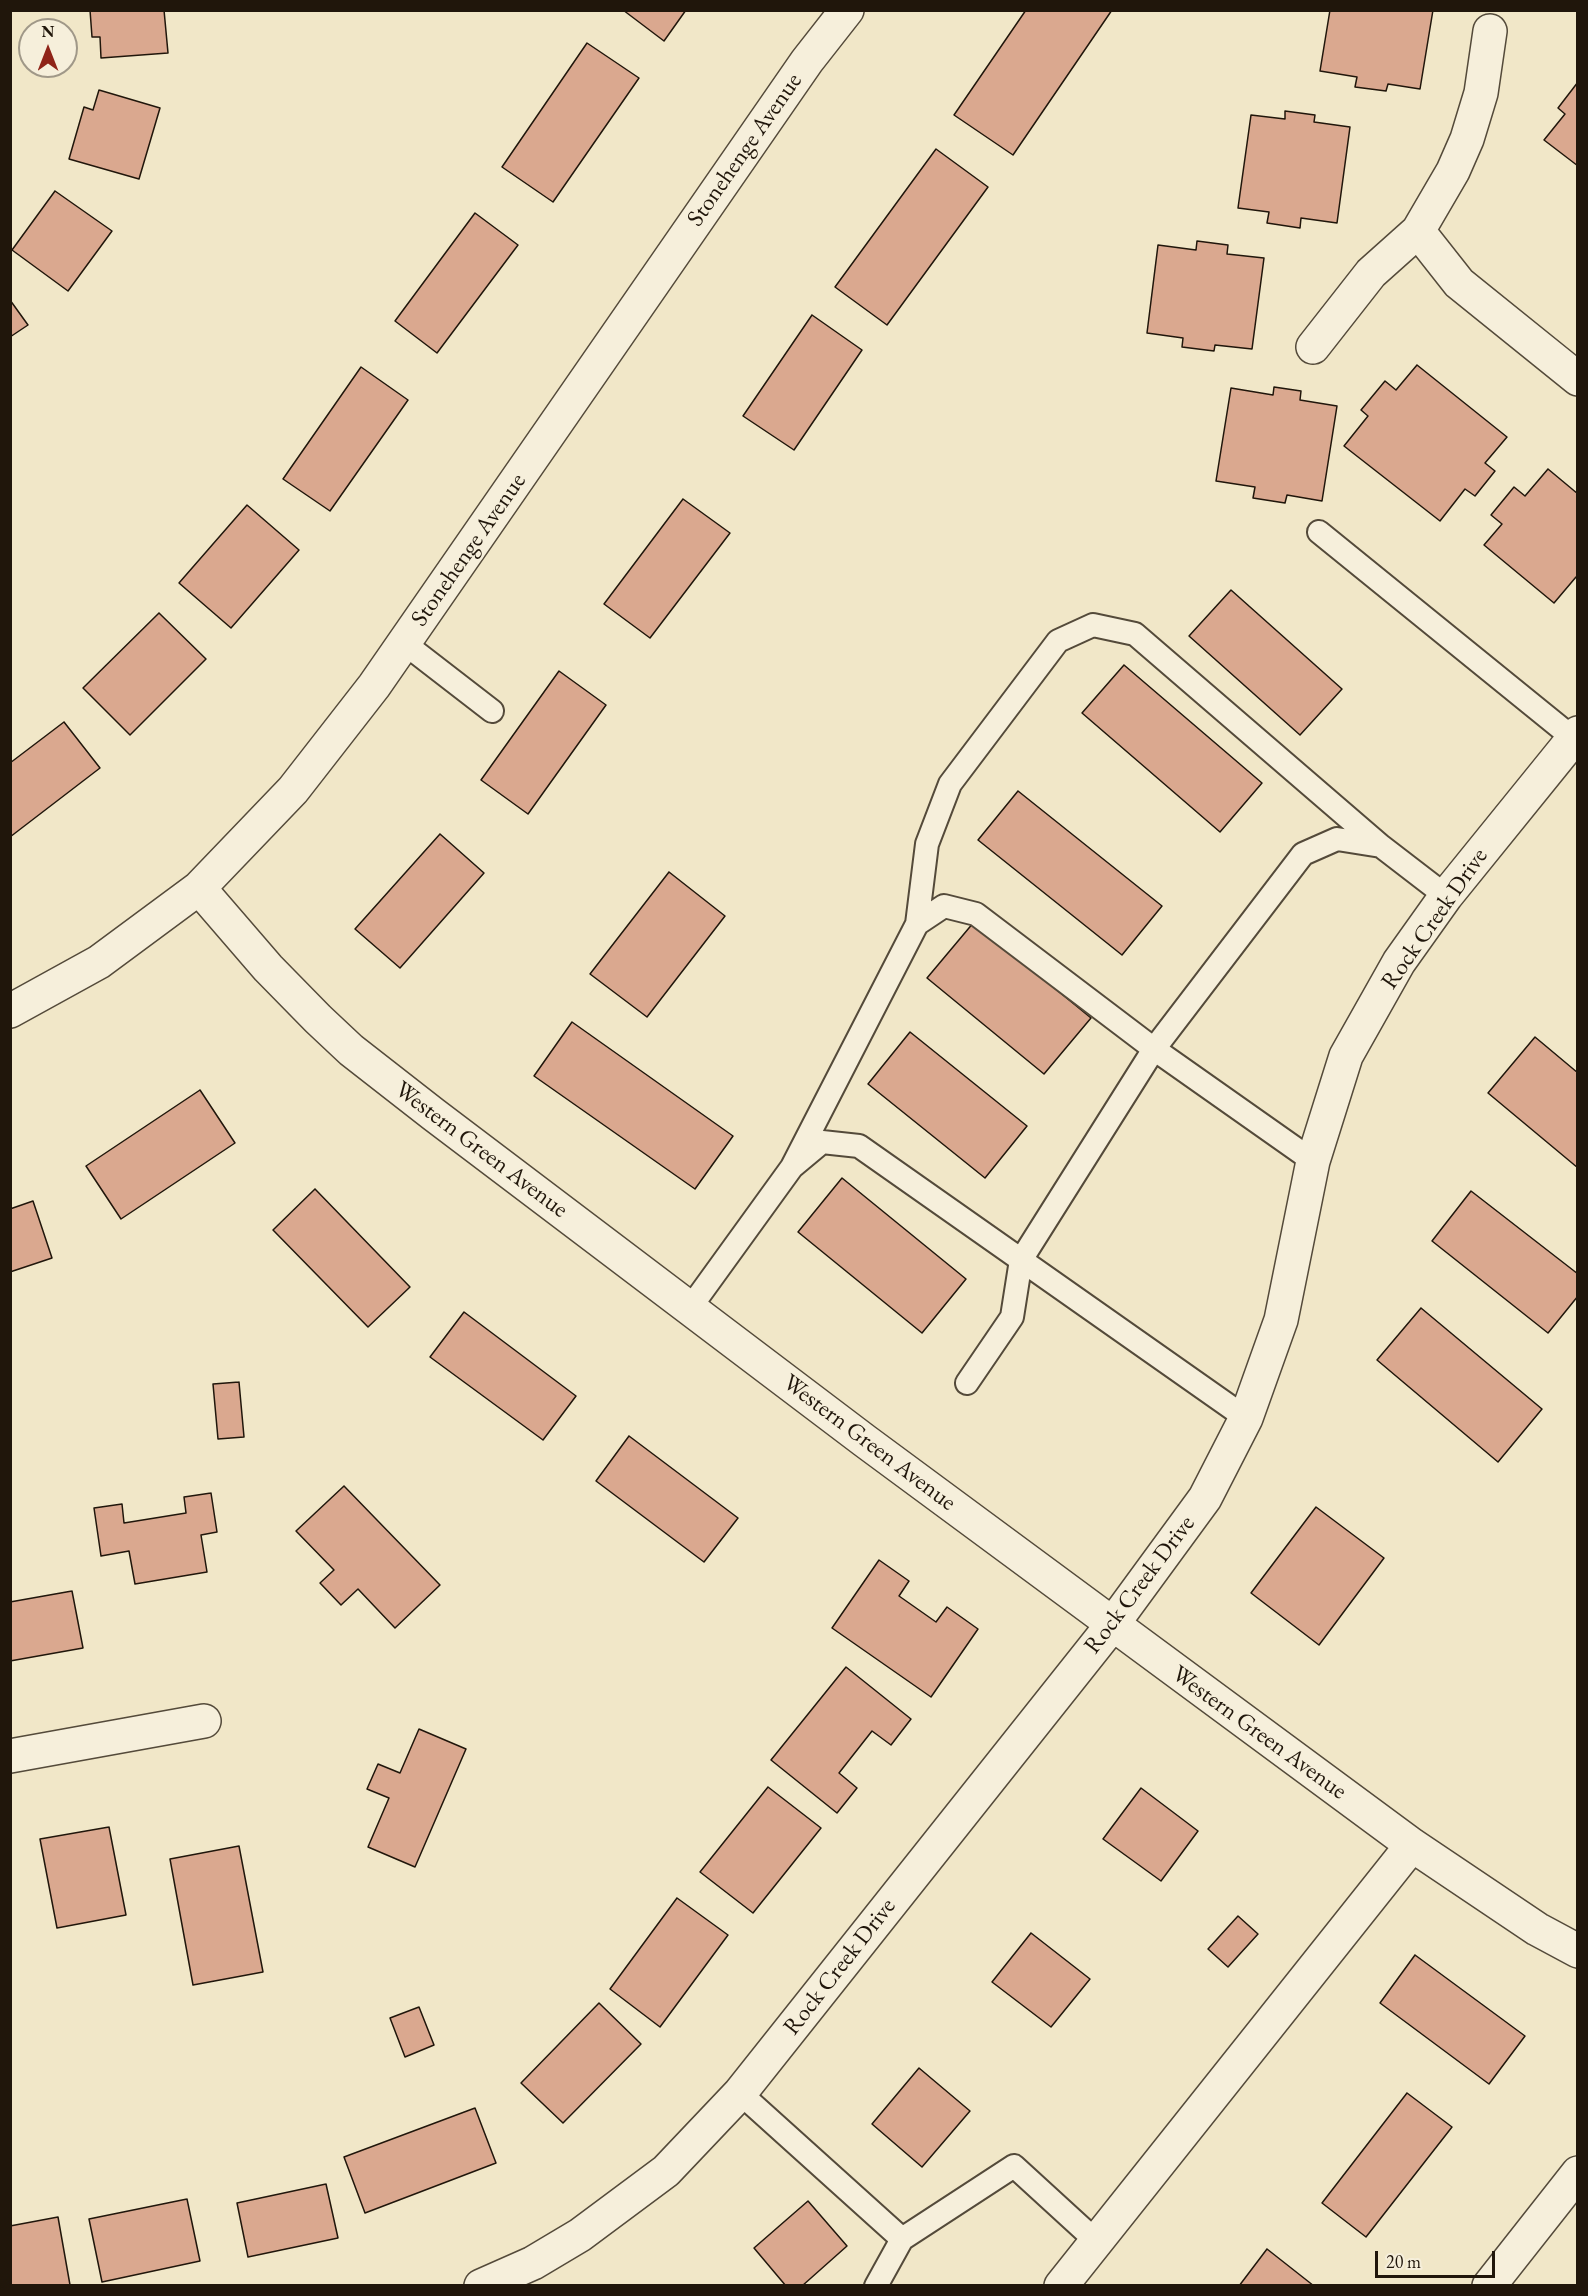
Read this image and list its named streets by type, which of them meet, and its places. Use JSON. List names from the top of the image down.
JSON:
{
  "streets": {
    "street": ["Stonehenge Avenue", "Rock Creek Drive", "Western Green Avenue"]
  },
  "crossings": [
    ["Stonehenge Avenue", "Western Green Avenue"],
    ["Rock Creek Drive", "Western Green Avenue"]
  ],
  "scale_bar": "20 m",
  "north": "top"
}
